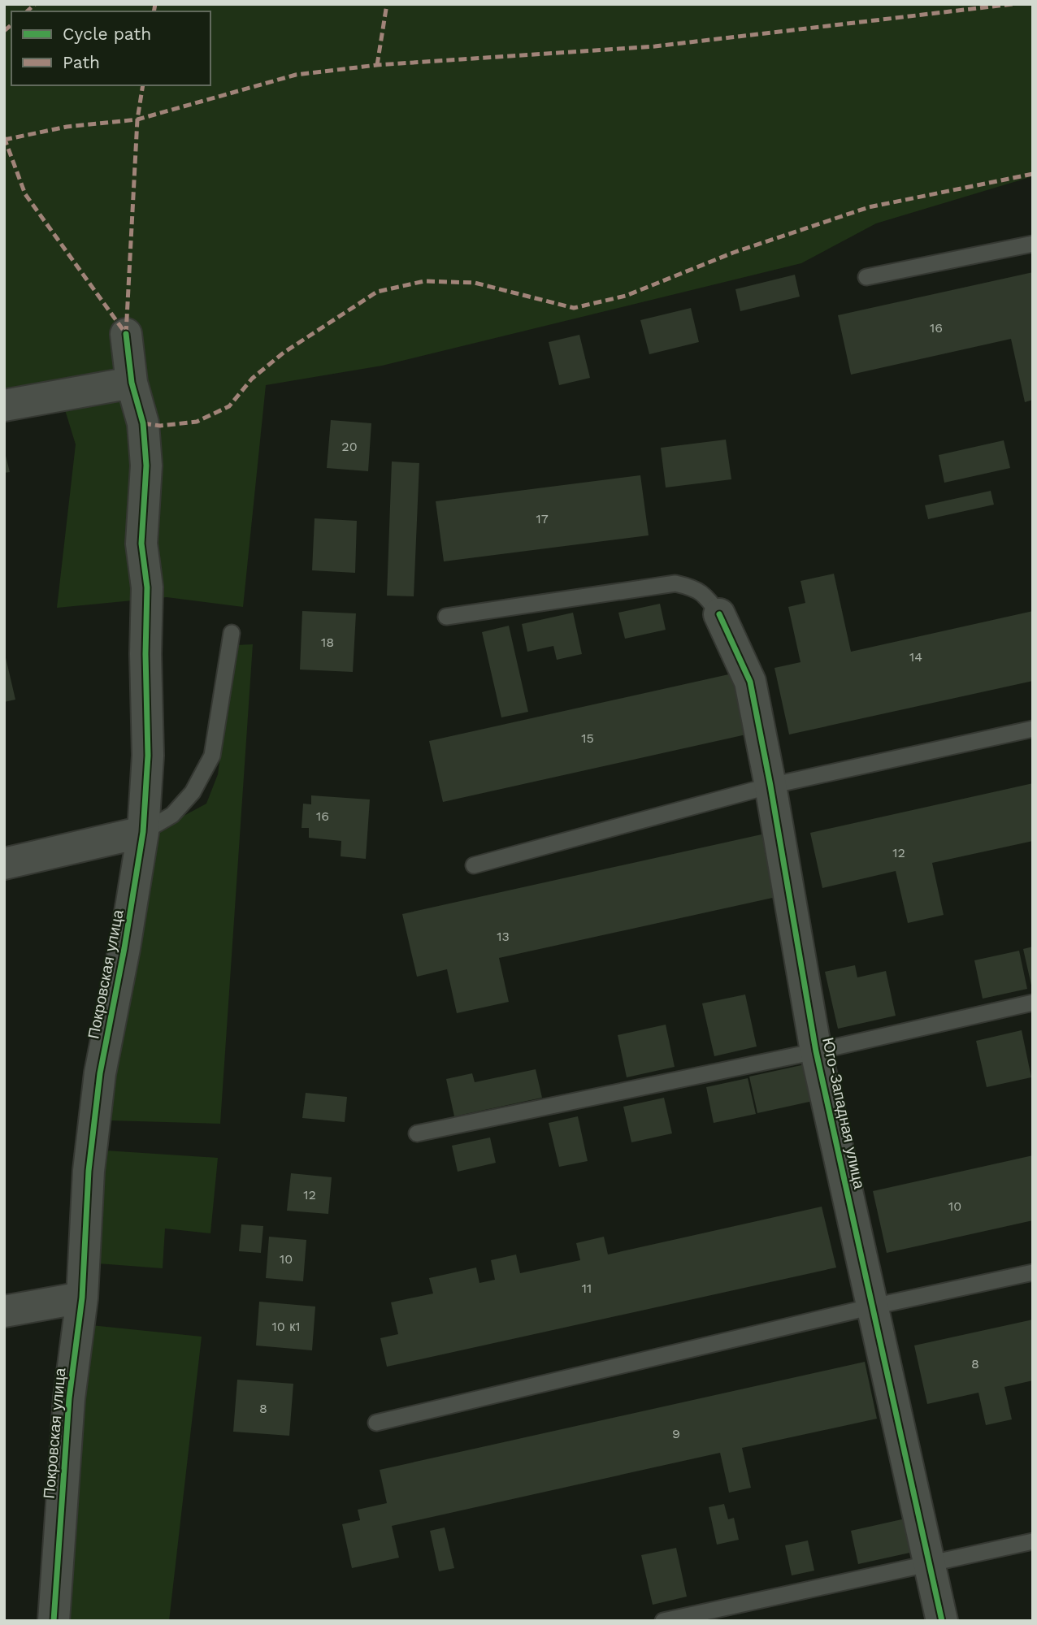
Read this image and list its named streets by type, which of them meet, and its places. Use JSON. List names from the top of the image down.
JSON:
{
  "streets": {
    "street": ["Покровская улица", "Юго-Западная улица"]
  },
  "house_numbers": [
    "16",
    "20",
    "17",
    "18",
    "14",
    "15",
    "16",
    "12",
    "13",
    "12",
    "10",
    "10",
    "11",
    "10 к1",
    "8",
    "8",
    "9"
  ],
  "legend": ["Cycle path", "Path"]
}
